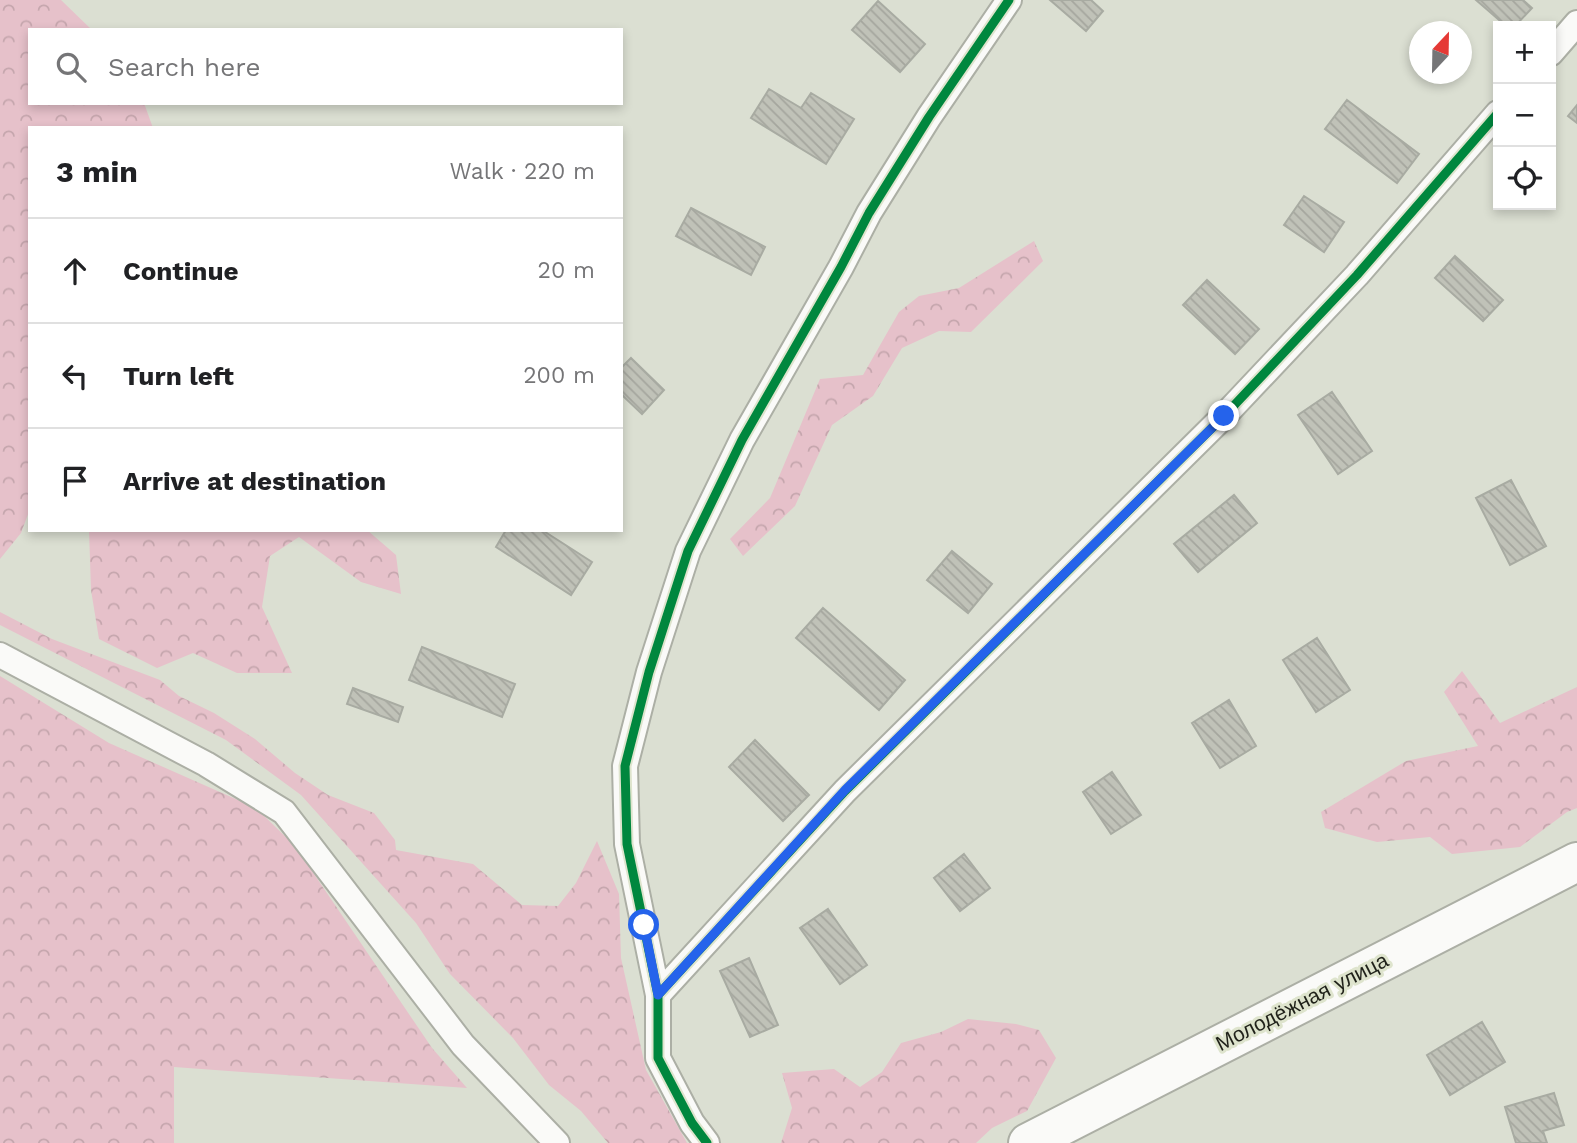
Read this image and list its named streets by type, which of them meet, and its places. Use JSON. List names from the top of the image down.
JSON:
{
  "streets": {
    "main road": ["Молодёжная улица"]
  },
  "north": "top",
  "page": {
    "map_buttons": ["+", "−"],
    "search": "Search here",
    "heading": ["3 min", "Walk · 220 m"],
    "list": [
      ["Continue", "20 m"],
      ["Turn left", "200 m"],
      "Arrive at destination"
    ]
  }
}
